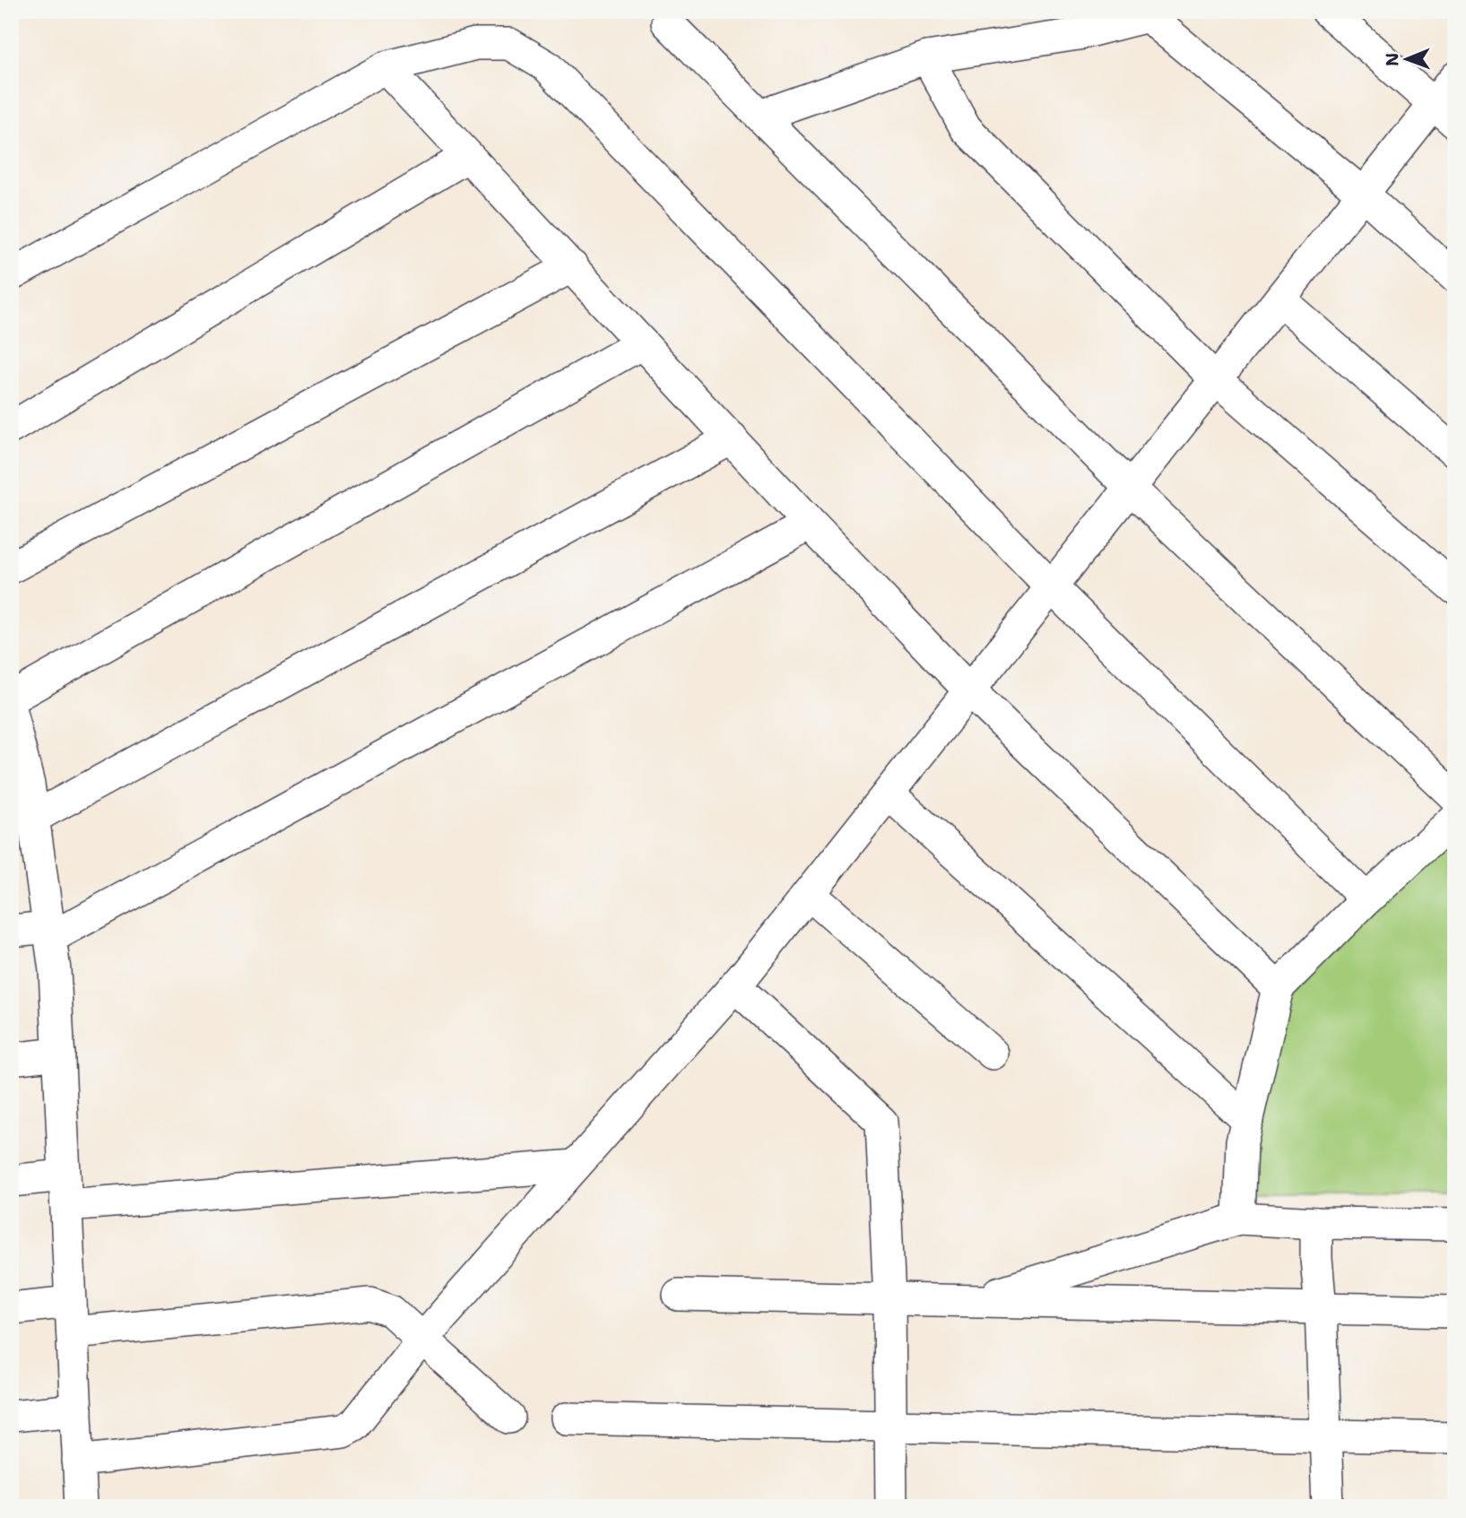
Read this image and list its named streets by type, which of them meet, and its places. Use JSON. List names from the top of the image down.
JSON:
{
  "north": "left"
}
